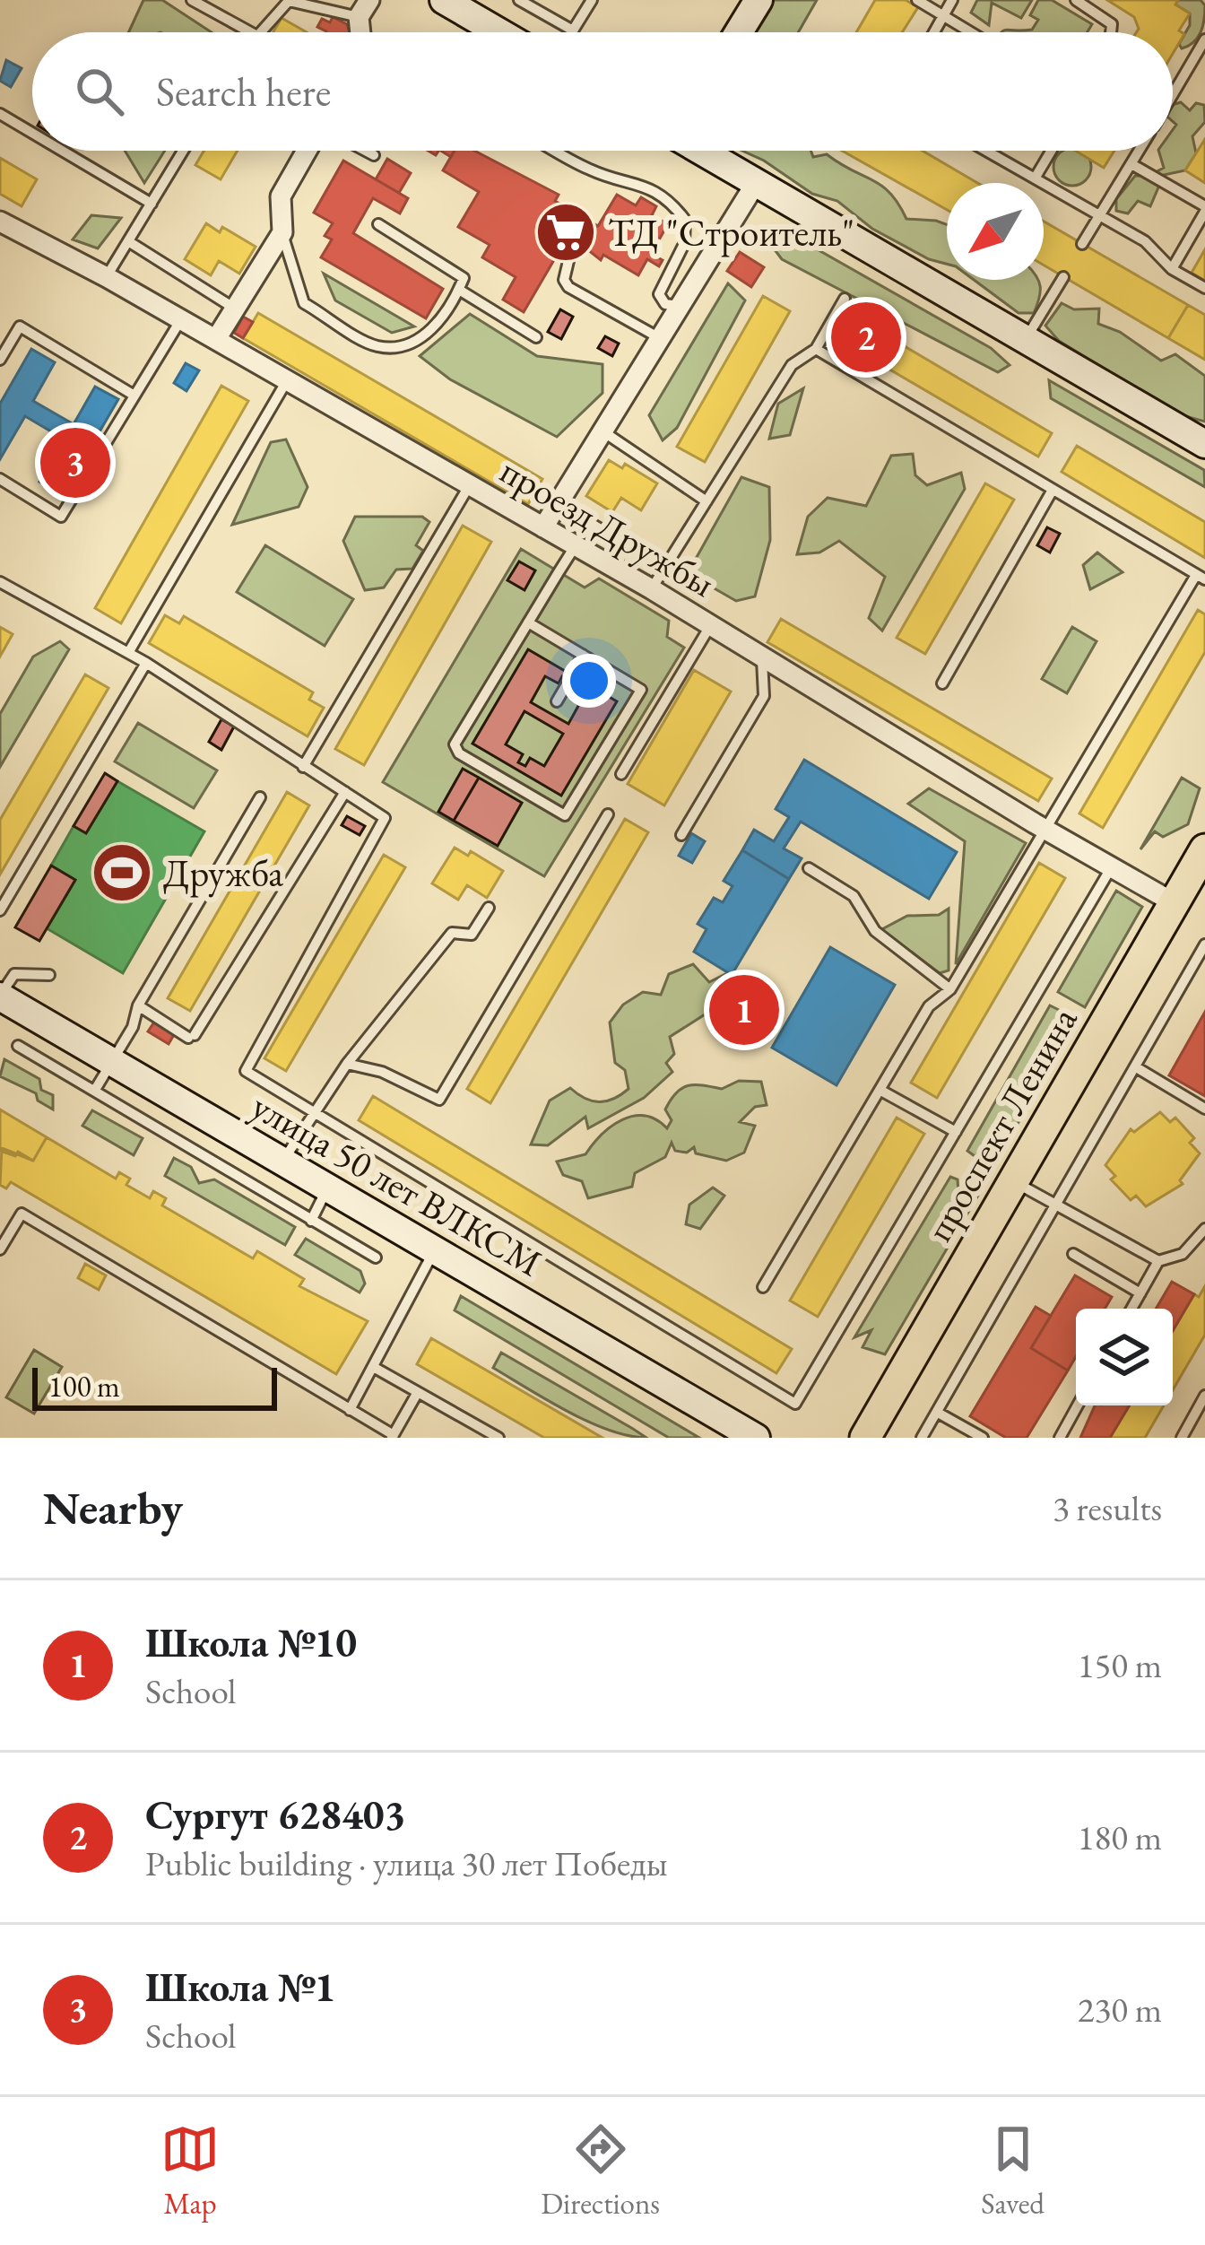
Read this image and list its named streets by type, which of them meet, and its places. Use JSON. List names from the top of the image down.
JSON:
{
  "streets": {
    "main road": ["проспект Ленина", "улица 50 лет ВЛКСМ"],
    "street": ["проезд Дружбы"]
  },
  "crossings": [
    ["проезд Дружбы", "проспект Ленина"]
  ],
  "places": {
    "supermarket": ["ТД \"Строитель\""],
    "sports": ["Дружба"]
  },
  "scale_bar": "100 m",
  "north": "bottom left",
  "page": {
    "search": "Search here",
    "pins": ["2", "3", "1"],
    "scale": "100 m",
    "heading": ["Nearby", "3 results"],
    "list": [
      {
        "mark": "1",
        "name": "Школа №10",
        "note": "School",
        "value": "150 m"
      },
      {
        "mark": "2",
        "name": "Сургут 628403",
        "note": "Public building · улица 30 лет Победы",
        "value": "180 m"
      },
      {
        "mark": "3",
        "name": "Школа №1",
        "note": "School",
        "value": "230 m"
      }
    ],
    "nav": ["Map", "Directions", "Saved"]
  }
}
